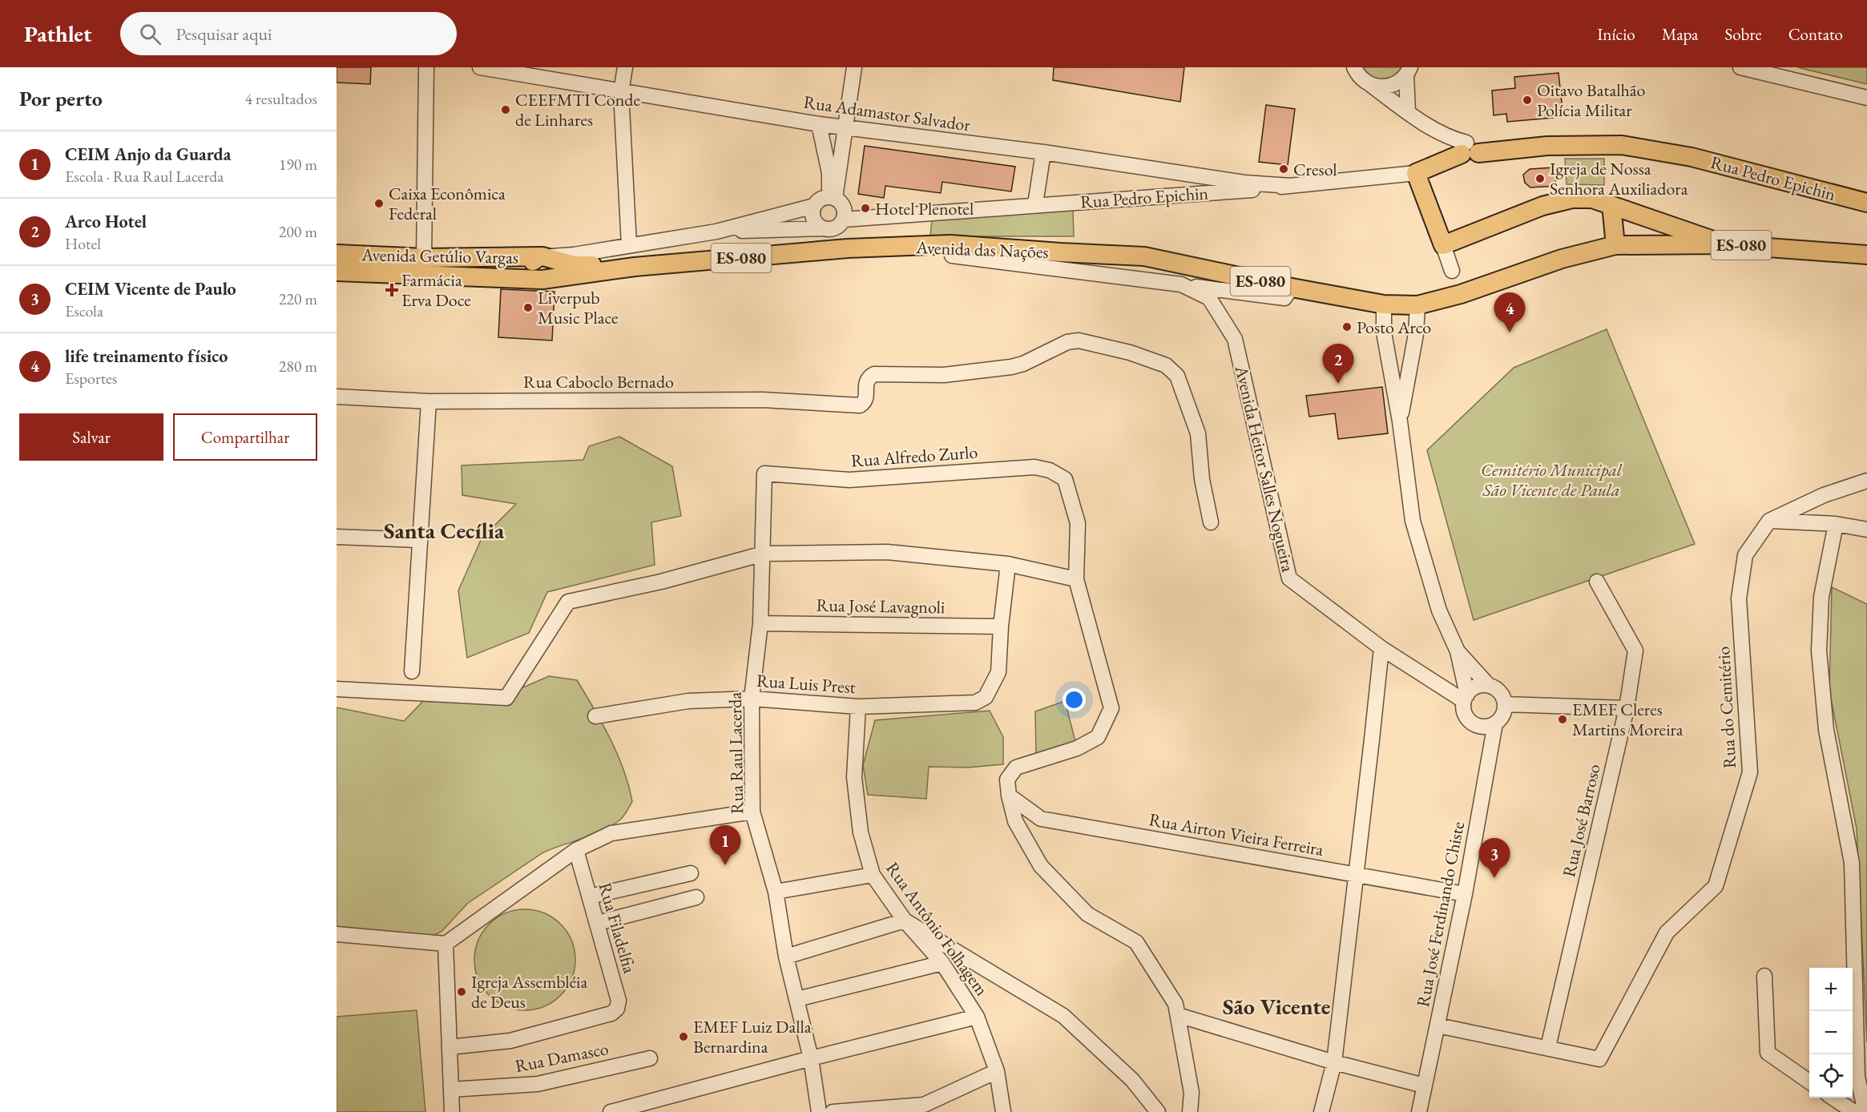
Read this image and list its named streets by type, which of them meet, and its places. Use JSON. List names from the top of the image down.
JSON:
{
  "streets": {
    "main road": [
      "Rua Pedro Epichin",
      "ES-080",
      "Avenida das Nações",
      "Avenida Getúlio Vargas"
    ],
    "street": [
      "Rua Adamastor Salvador",
      "Rua Caboclo Bernado",
      "Rua Alfredo Zurlo",
      "Avenida Heitor Salles Nogueira",
      "Rua José Lavagnoli",
      "Rua Luis Prest",
      "Rua do Cemitério",
      "Rua Raul Lacerda",
      "Rua José Barroso",
      "Rua Airton Vieira Ferreira",
      "Rua José Ferdinando Chiste",
      "Rua Filadelfia",
      "Rua Antônio Folhagem",
      "Rua Damasco"
    ]
  },
  "crossings": [
    ["Rua Adamastor Salvador", "Rua Pedro Epichin"],
    ["Rua Pedro Epichin", "Avenida Getúlio Vargas"],
    ["Avenida das Nações", "Avenida Getúlio Vargas"],
    ["Rua Alfredo Zurlo", "Rua Raul Lacerda"],
    ["Avenida Heitor Salles Nogueira", "Rua José Ferdinando Chiste"],
    ["Rua José Lavagnoli", "Rua Luis Prest"],
    ["Rua José Lavagnoli", "Rua Raul Lacerda"],
    ["Rua Luis Prest", "Rua Raul Lacerda"],
    ["Rua Luis Prest", "Rua Antônio Folhagem"],
    ["Rua do Cemitério", "Rua José Barroso"],
    ["Rua Airton Vieira Ferreira", "Rua José Ferdinando Chiste"]
  ],
  "districts": ["Santa Cecília", "São Vicente"],
  "parks": ["Cemitério Municipal São Vicente de Paula"],
  "places": {
    "other": [
      "Oitavo Batalhão Polícia Militar",
      "CEEFMTI Conde de Linhares",
      "Cresol",
      "Igreja de Nossa Senhora Auxiliadora",
      "Caixa Econômica Federal",
      "Hotel Plenotel",
      "Liverpub Music Place",
      "Posto Arco",
      "EMEF Cleres Martins Moreira",
      "Igreja Assembléia de Deus",
      "EMEF Luiz Dalla Bernardina"
    ],
    "health": ["Farmácia Erva Doce"]
  },
  "page": {
    "header": "Pathlet",
    "search": "Pesquisar aqui",
    "nav": [
      "Início",
      "Mapa",
      "Sobre",
      "Contato"
    ],
    "heading": ["Por perto", "4 resultados"],
    "list": [
      {
        "mark": "1",
        "name": "CEIM Anjo da Guarda",
        "note": "Escola · Rua Raul Lacerda",
        "value": "190 m"
      },
      {
        "mark": "2",
        "name": "Arco Hotel",
        "note": "Hotel",
        "value": "200 m"
      },
      {
        "mark": "3",
        "name": "CEIM Vicente de Paulo",
        "note": "Escola",
        "value": "220 m"
      },
      {
        "mark": "4",
        "name": "life treinamento físico",
        "note": "Esportes",
        "value": "280 m"
      }
    ],
    "pins": [
      "4",
      "2",
      "1",
      "3"
    ],
    "buttons": ["Salvar", "Compartilhar"],
    "map_buttons": ["+", "−"]
  }
}
